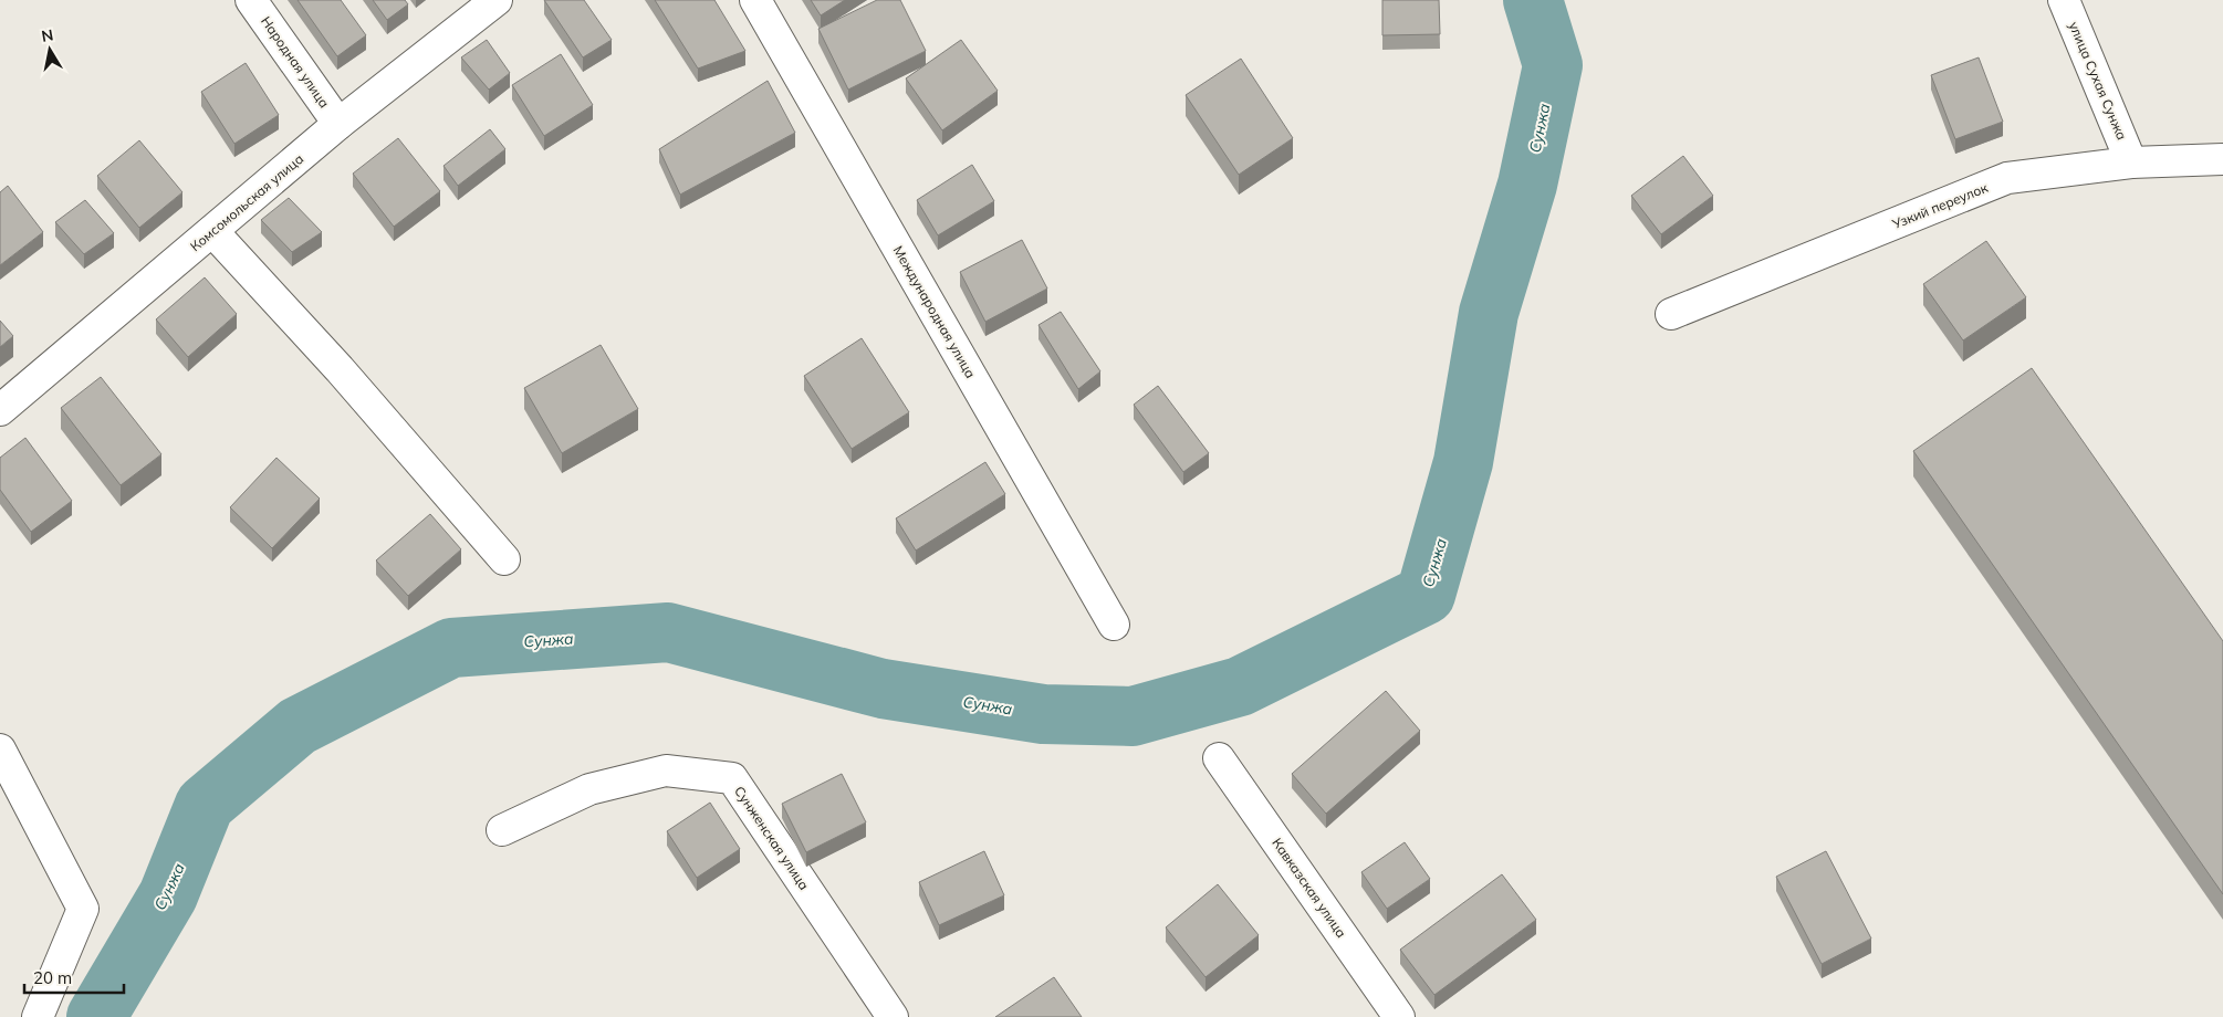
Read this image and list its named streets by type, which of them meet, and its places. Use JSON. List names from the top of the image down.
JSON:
{
  "streets": {
    "street": [
      "Народная улица",
      "улица Сухая Сунжа",
      "Комсомольская улица",
      "Узкий переулок",
      "Международная улица",
      "Сунженская улица",
      "Кавказская улица"
    ]
  },
  "crossings": [
    ["Народная улица", "Комсомольская улица"],
    ["улица Сухая Сунжа", "Узкий переулок"]
  ],
  "water": ["Сунжа"],
  "scale_bar": "20 m",
  "north": "top"
}
